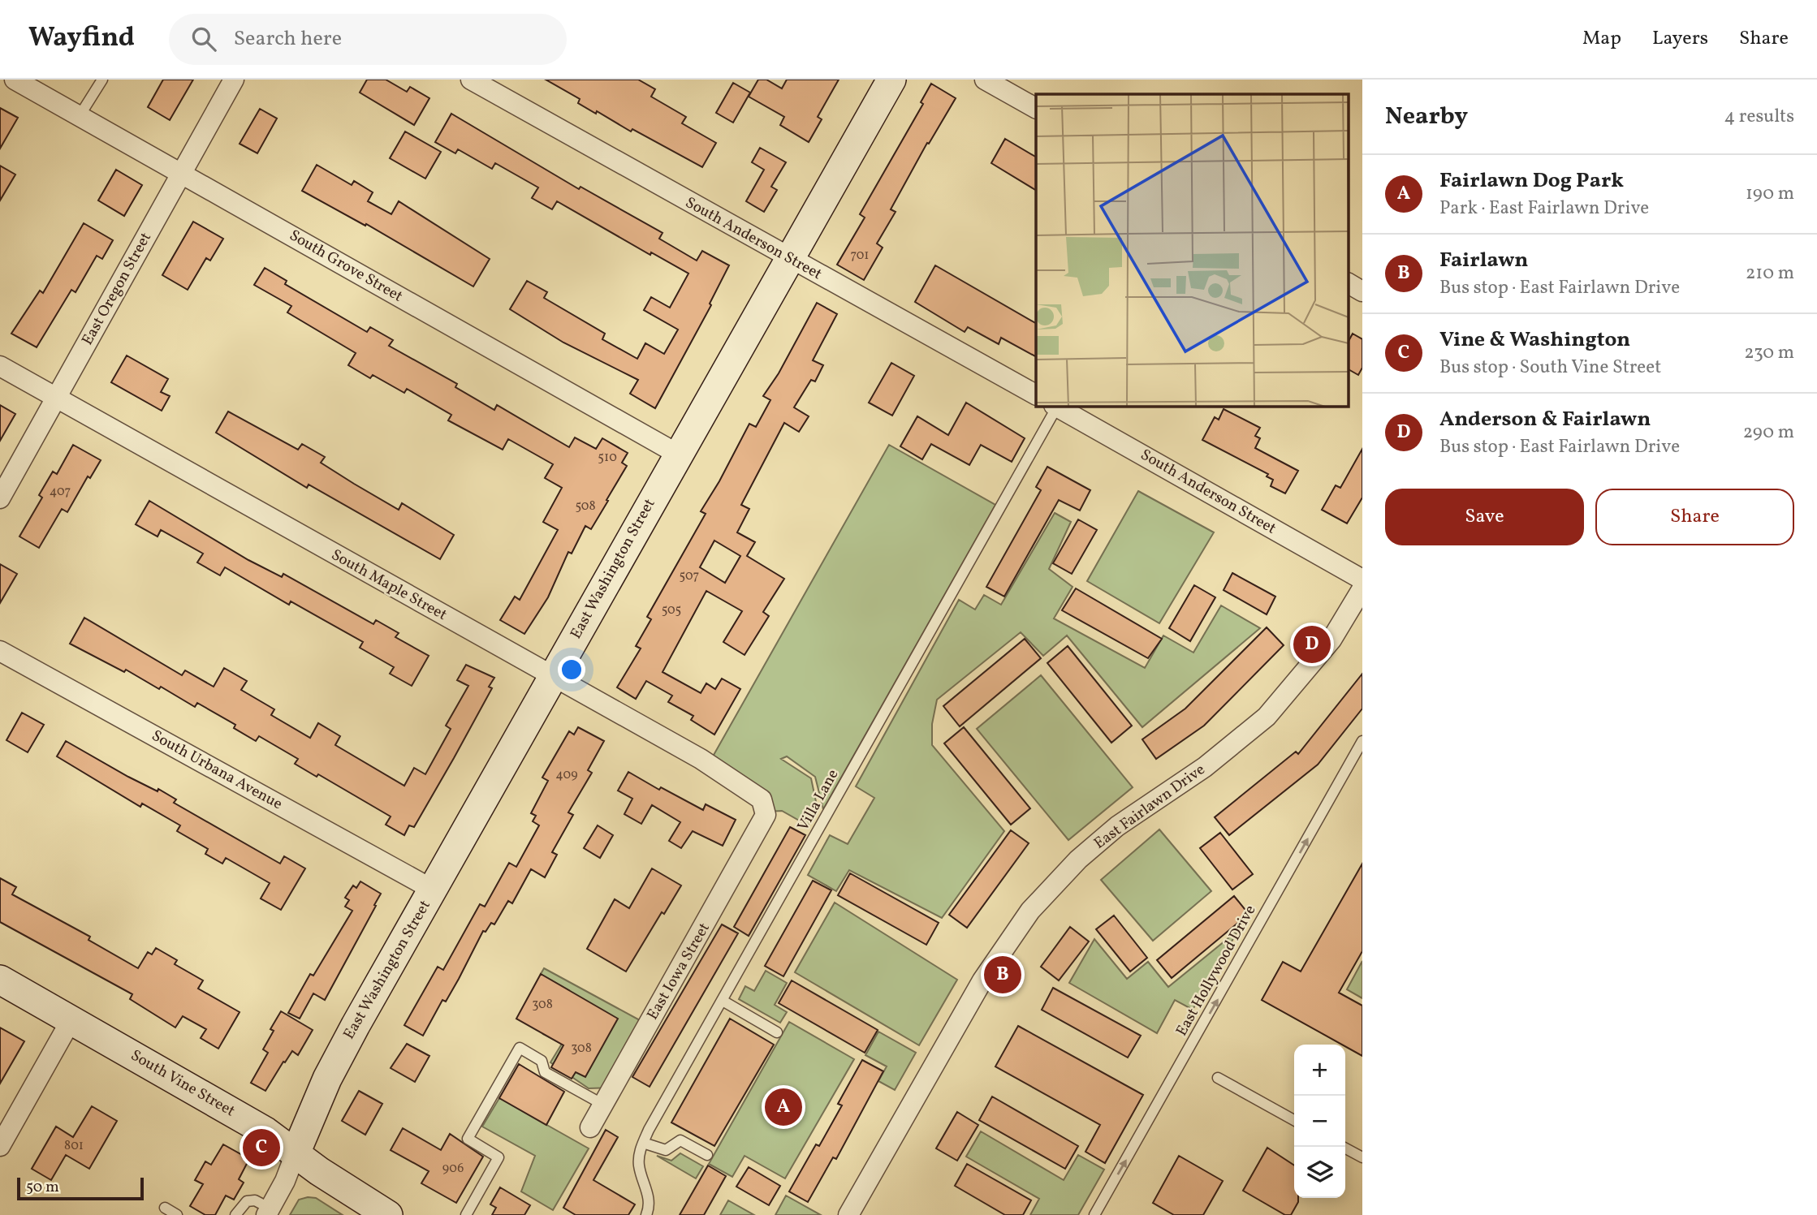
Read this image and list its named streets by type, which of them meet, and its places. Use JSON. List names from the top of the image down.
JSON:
{
  "streets": {
    "main road": ["East Washington Street", "South Vine Street"],
    "street": [
      "South Anderson Street",
      "South Grove Street",
      "East Oregon Street",
      "South Maple Street",
      "South Urbana Avenue",
      "East Fairlawn Drive",
      "East Iowa Street"
    ],
    "lane": ["Villa Lane", "East Hollywood Drive"]
  },
  "crossings": [
    ["South Anderson Street", "East Washington Street"],
    ["South Anderson Street", "Villa Lane"],
    ["South Grove Street", "East Oregon Street"],
    ["South Grove Street", "East Washington Street"],
    ["East Oregon Street", "South Maple Street"],
    ["East Washington Street", "South Maple Street"],
    ["East Washington Street", "South Urbana Avenue"],
    ["East Washington Street", "South Vine Street"],
    ["South Maple Street", "East Iowa Street"]
  ],
  "one_way": ["East Hollywood Drive"],
  "house_numbers": [
    "701",
    "510",
    "407",
    "508",
    "507",
    "505",
    "409",
    "308",
    "308",
    "801",
    "906"
  ],
  "scale_bar": "50 m",
  "page": {
    "header": "Wayfind",
    "search": "Search here",
    "nav": ["Map", "Layers", "Share"],
    "heading": ["Nearby", "4 results"],
    "list": [
      {
        "mark": "A",
        "name": "Fairlawn Dog Park",
        "note": "Park · East Fairlawn Drive",
        "value": "190 m"
      },
      {
        "mark": "B",
        "name": "Fairlawn",
        "note": "Bus stop · East Fairlawn Drive",
        "value": "210 m"
      },
      {
        "mark": "C",
        "name": "Vine & Washington",
        "note": "Bus stop · South Vine Street",
        "value": "230 m"
      },
      {
        "mark": "D",
        "name": "Anderson & Fairlawn",
        "note": "Bus stop · East Fairlawn Drive",
        "value": "290 m"
      }
    ],
    "buttons": ["Save", "Share"],
    "pins": [
      "D",
      "B",
      "A",
      "C"
    ],
    "map_buttons": ["+", "−"],
    "scale": "50 m"
  }
}
